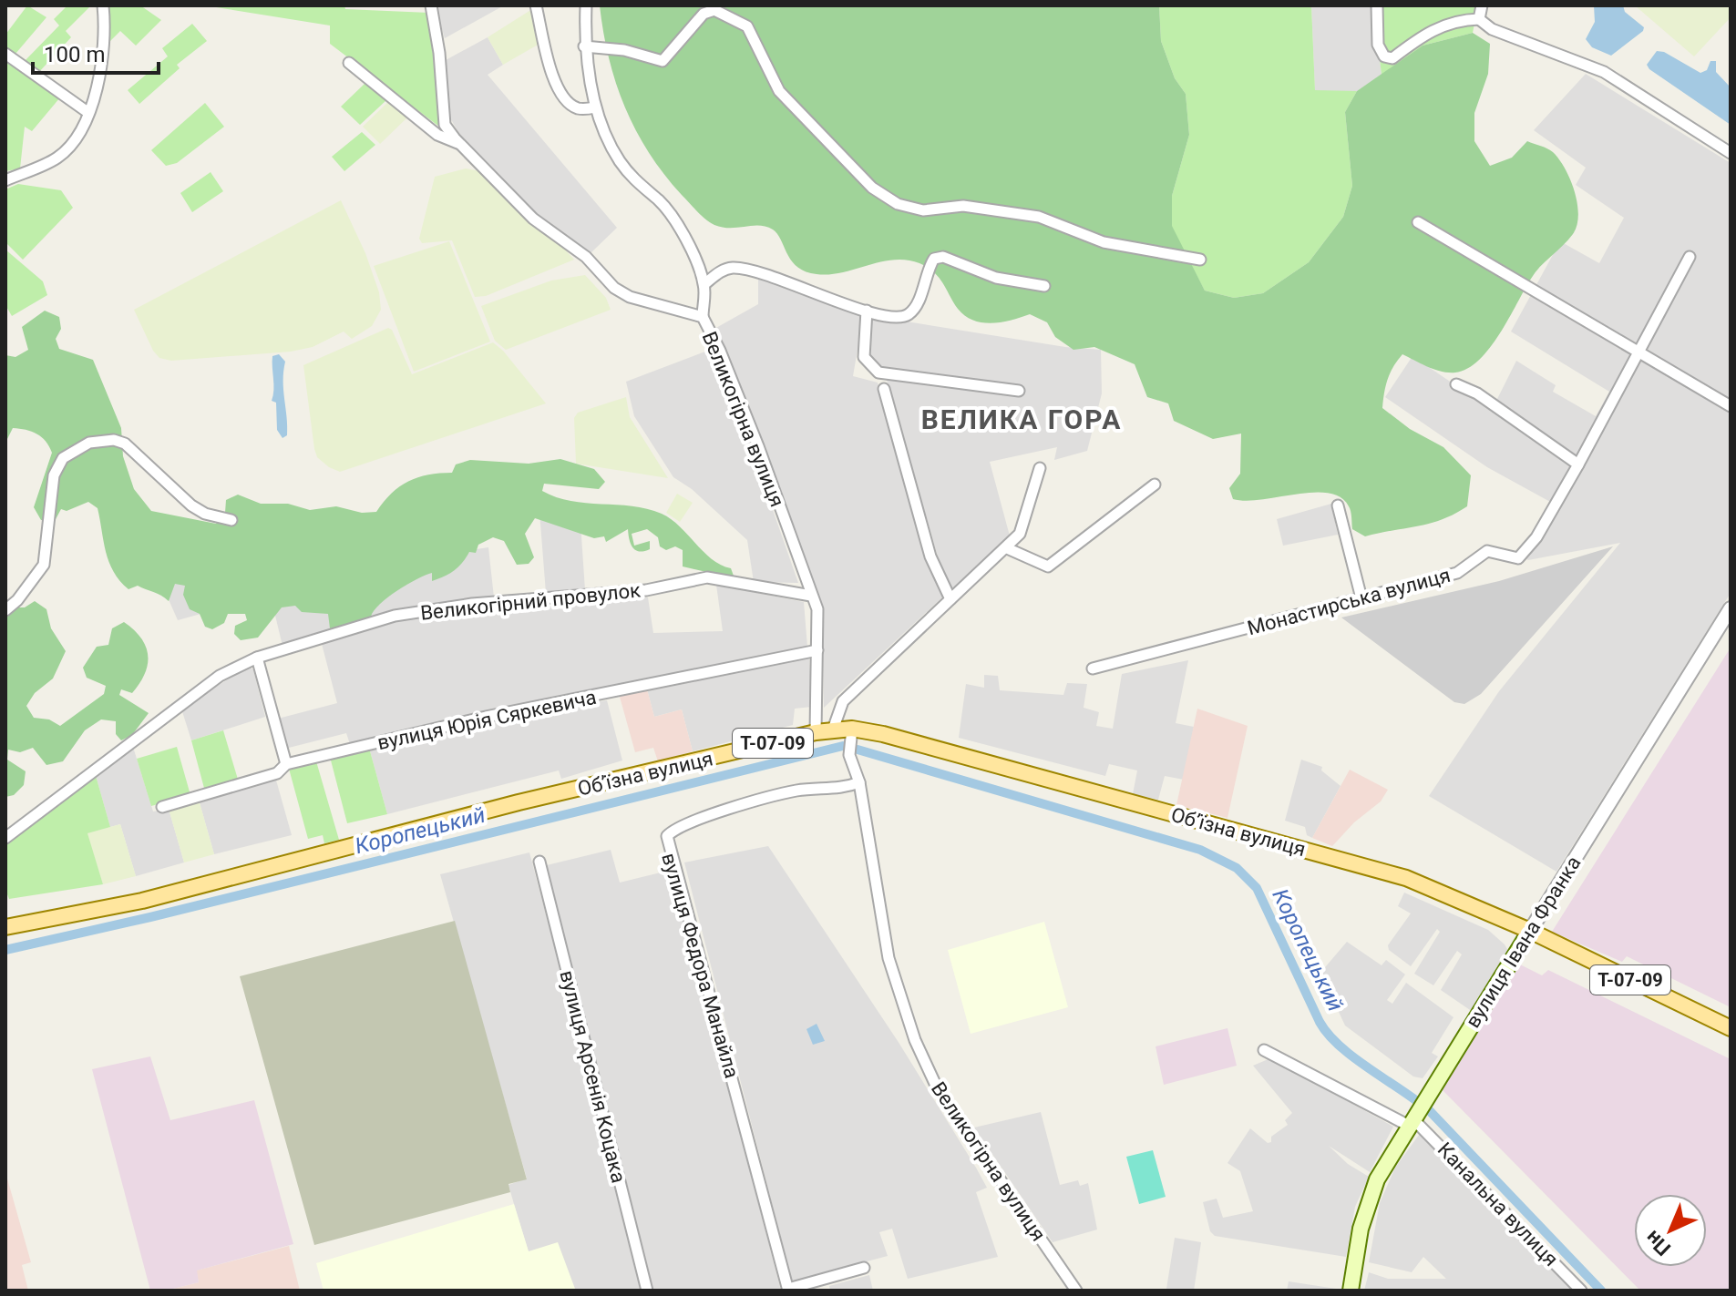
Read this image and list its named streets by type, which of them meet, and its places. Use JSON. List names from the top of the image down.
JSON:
{
  "streets": {
    "main road": ["Т-07-09", "Обʼїзна вулиця", "вулиця Івана Франка"],
    "street": [
      "Великогірна вулиця",
      "Великогірний провулок",
      "Монастирська вулиця",
      "вулиця Юрія Сяркевича",
      "вулиця Федора Манайла",
      "вулиця Арсенія Коцака",
      "Канальна вулиця"
    ]
  },
  "crossings": [
    ["Великогірна вулиця", "Великогірний провулок"],
    ["Великогірна вулиця", "вулиця Юрія Сяркевича"],
    ["Великогірна вулиця", "Обʼїзна вулиця"],
    ["Великогірна вулиця", "вулиця Федора Манайла"],
    ["Т-07-09", "Обʼїзна вулиця"],
    ["Т-07-09", "вулиця Івана Франка"],
    ["Обʼїзна вулиця", "вулиця Івана Франка"],
    ["вулиця Івана Франка", "Канальна вулиця"]
  ],
  "districts": ["ВЕЛИКА ГОРА"],
  "water": ["Коропецький"],
  "scale_bar": "100 m",
  "north": "bottom left"
}
